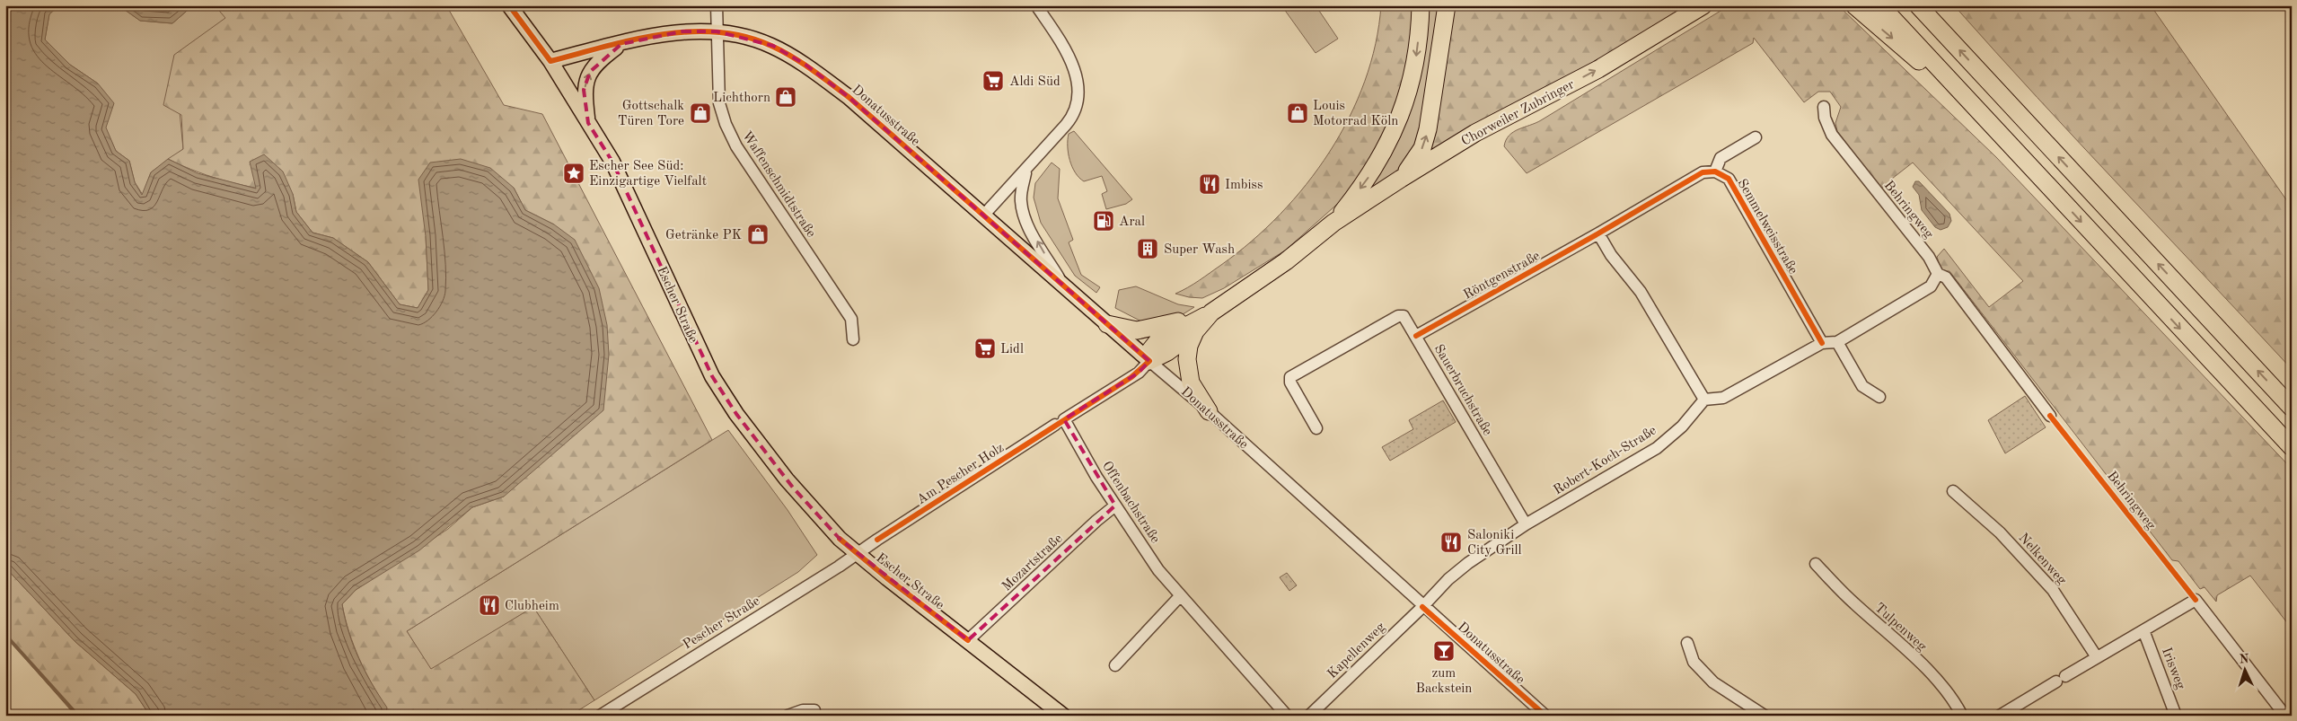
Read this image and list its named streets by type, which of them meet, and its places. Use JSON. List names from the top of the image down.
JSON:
{
  "streets": {
    "highway": ["Chorweiler Zubringer"],
    "main road": ["Donatusstraße", "Escher Straße"],
    "street": [
      "Waffenschmidtstraße",
      "Behringweg",
      "Semmelweisstraße",
      "Röntgenstraße",
      "Sauerbruchstraße",
      "Robert-Koch-Straße",
      "Am Pescher Holz",
      "Offenbachstraße",
      "Nelkenweg",
      "Mozartstraße",
      "Pescher Straße",
      "Tulpenweg",
      "Kapellenweg",
      "Irisweg"
    ]
  },
  "crossings": [
    ["Donatusstraße", "Waffenschmidtstraße"],
    ["Donatusstraße", "Escher Straße"],
    ["Donatusstraße", "Robert-Koch-Straße"],
    ["Donatusstraße", "Am Pescher Holz"],
    ["Donatusstraße", "Kapellenweg"],
    ["Röntgenstraße", "Sauerbruchstraße"],
    ["Escher Straße", "Am Pescher Holz"],
    ["Escher Straße", "Mozartstraße"],
    ["Escher Straße", "Pescher Straße"],
    ["Sauerbruchstraße", "Robert-Koch-Straße"],
    ["Robert-Koch-Straße", "Kapellenweg"],
    ["Am Pescher Holz", "Offenbachstraße"],
    ["Am Pescher Holz", "Pescher Straße"],
    ["Offenbachstraße", "Mozartstraße"]
  ],
  "places": {
    "supermarket": ["Aldi Süd", "Lidl"],
    "shop": [
      "Lichthorn",
      "Gottschalk Türen Tore",
      "Louis Motorrad Köln",
      "Getränke PK"
    ],
    "place": ["Escher See Süd: Einzigartige Vielfalt"],
    "restaurant": ["Imbiss", "Saloniki City Grill", "Clubheim"],
    "fuel station": ["Aral"],
    "building": ["Super Wash"],
    "bar": ["zum Backstein"]
  },
  "north": "top"
}
